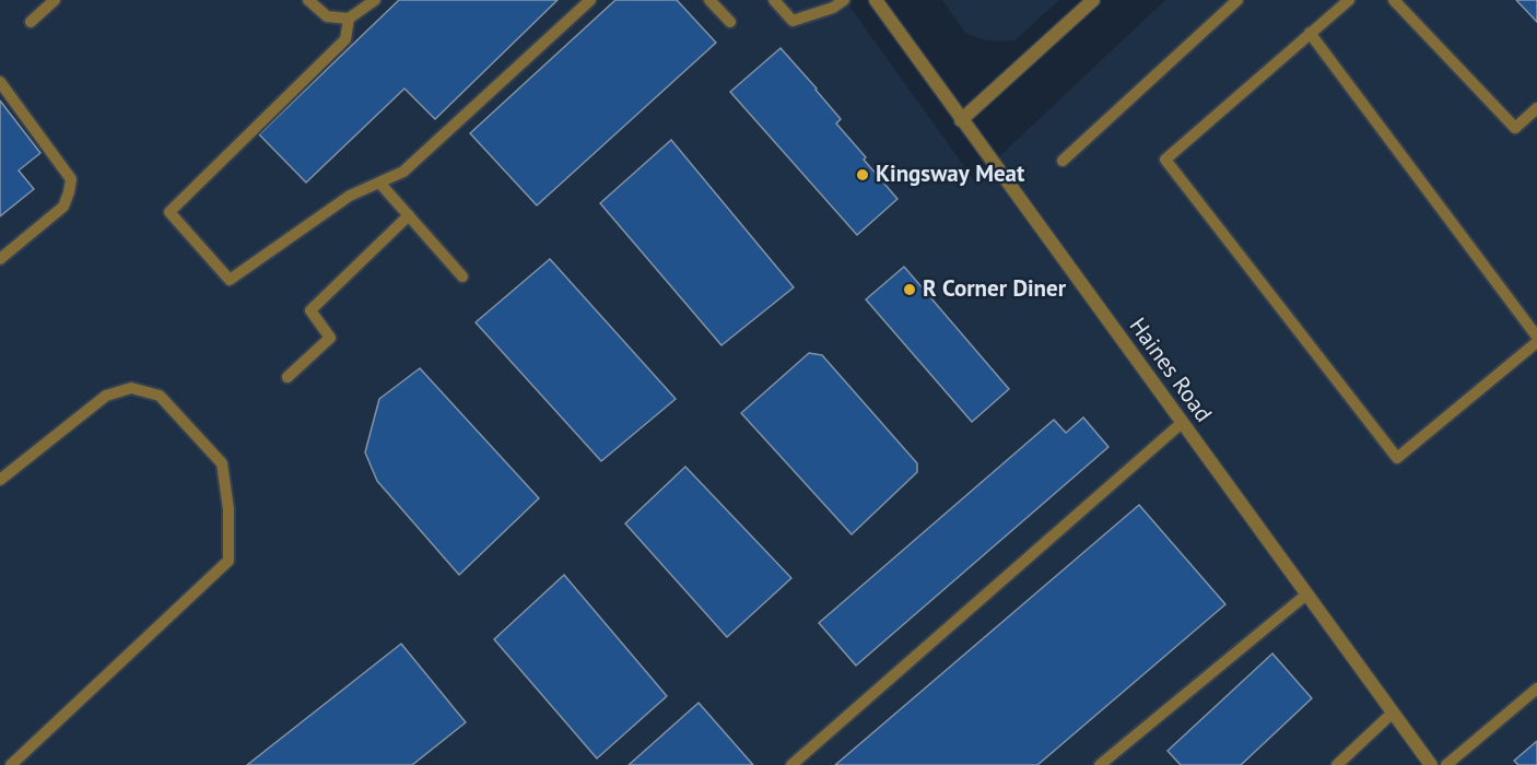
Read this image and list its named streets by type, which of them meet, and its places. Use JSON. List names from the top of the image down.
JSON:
{
  "streets": {
    "street": ["Haines Road"]
  },
  "places": ["Kingsway Meat", "R Corner Diner"]
}
